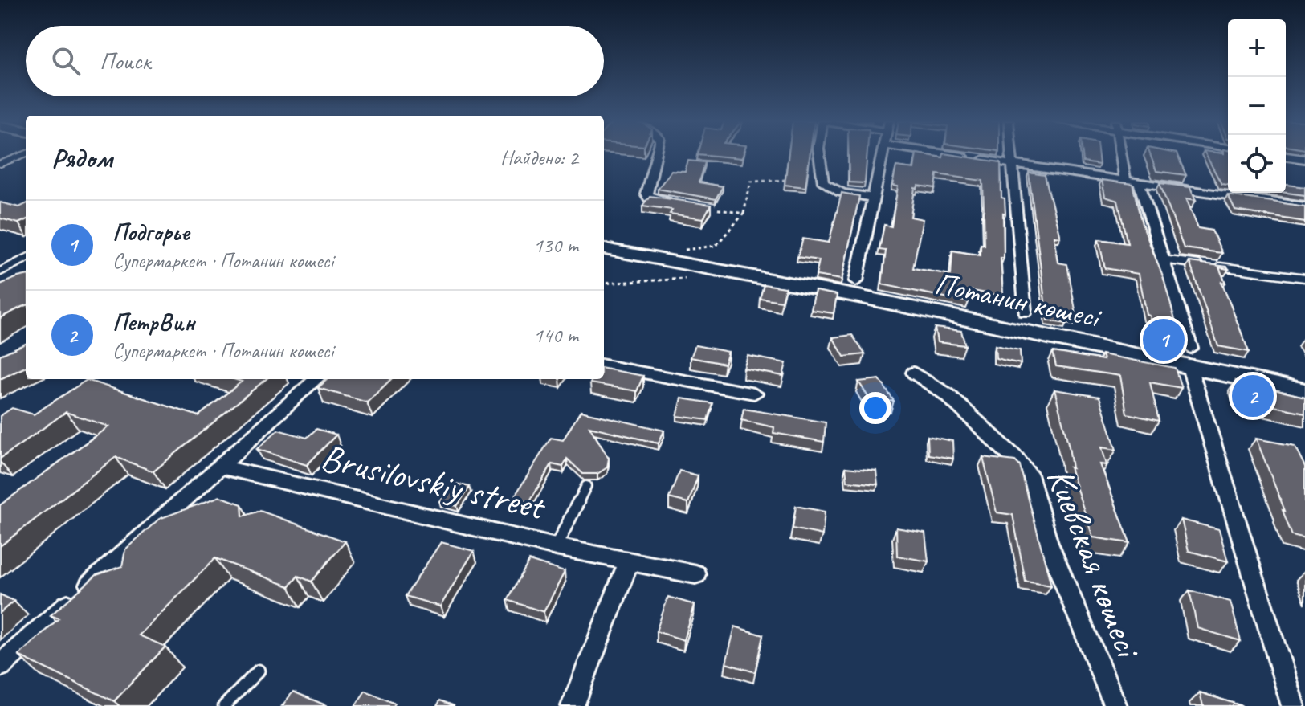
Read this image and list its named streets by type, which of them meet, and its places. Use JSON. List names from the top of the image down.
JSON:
{
  "streets": {
    "main road": ["Потанин көшесі"],
    "street": ["Brusilovskiy street", "Киевская көшесі"]
  },
  "page": {
    "map_buttons": ["+", "−"],
    "search": "Поиск",
    "heading": ["Рядом", "Найдено: 2"],
    "list": [
      {
        "mark": "1",
        "name": "Подгорье",
        "note": "Супермаркет · Потанин көшесі",
        "value": "130 m"
      },
      {
        "mark": "2",
        "name": "ПетрВин",
        "note": "Супермаркет · Потанин көшесі",
        "value": "140 m"
      }
    ],
    "pins": ["1", "2"]
  }
}
